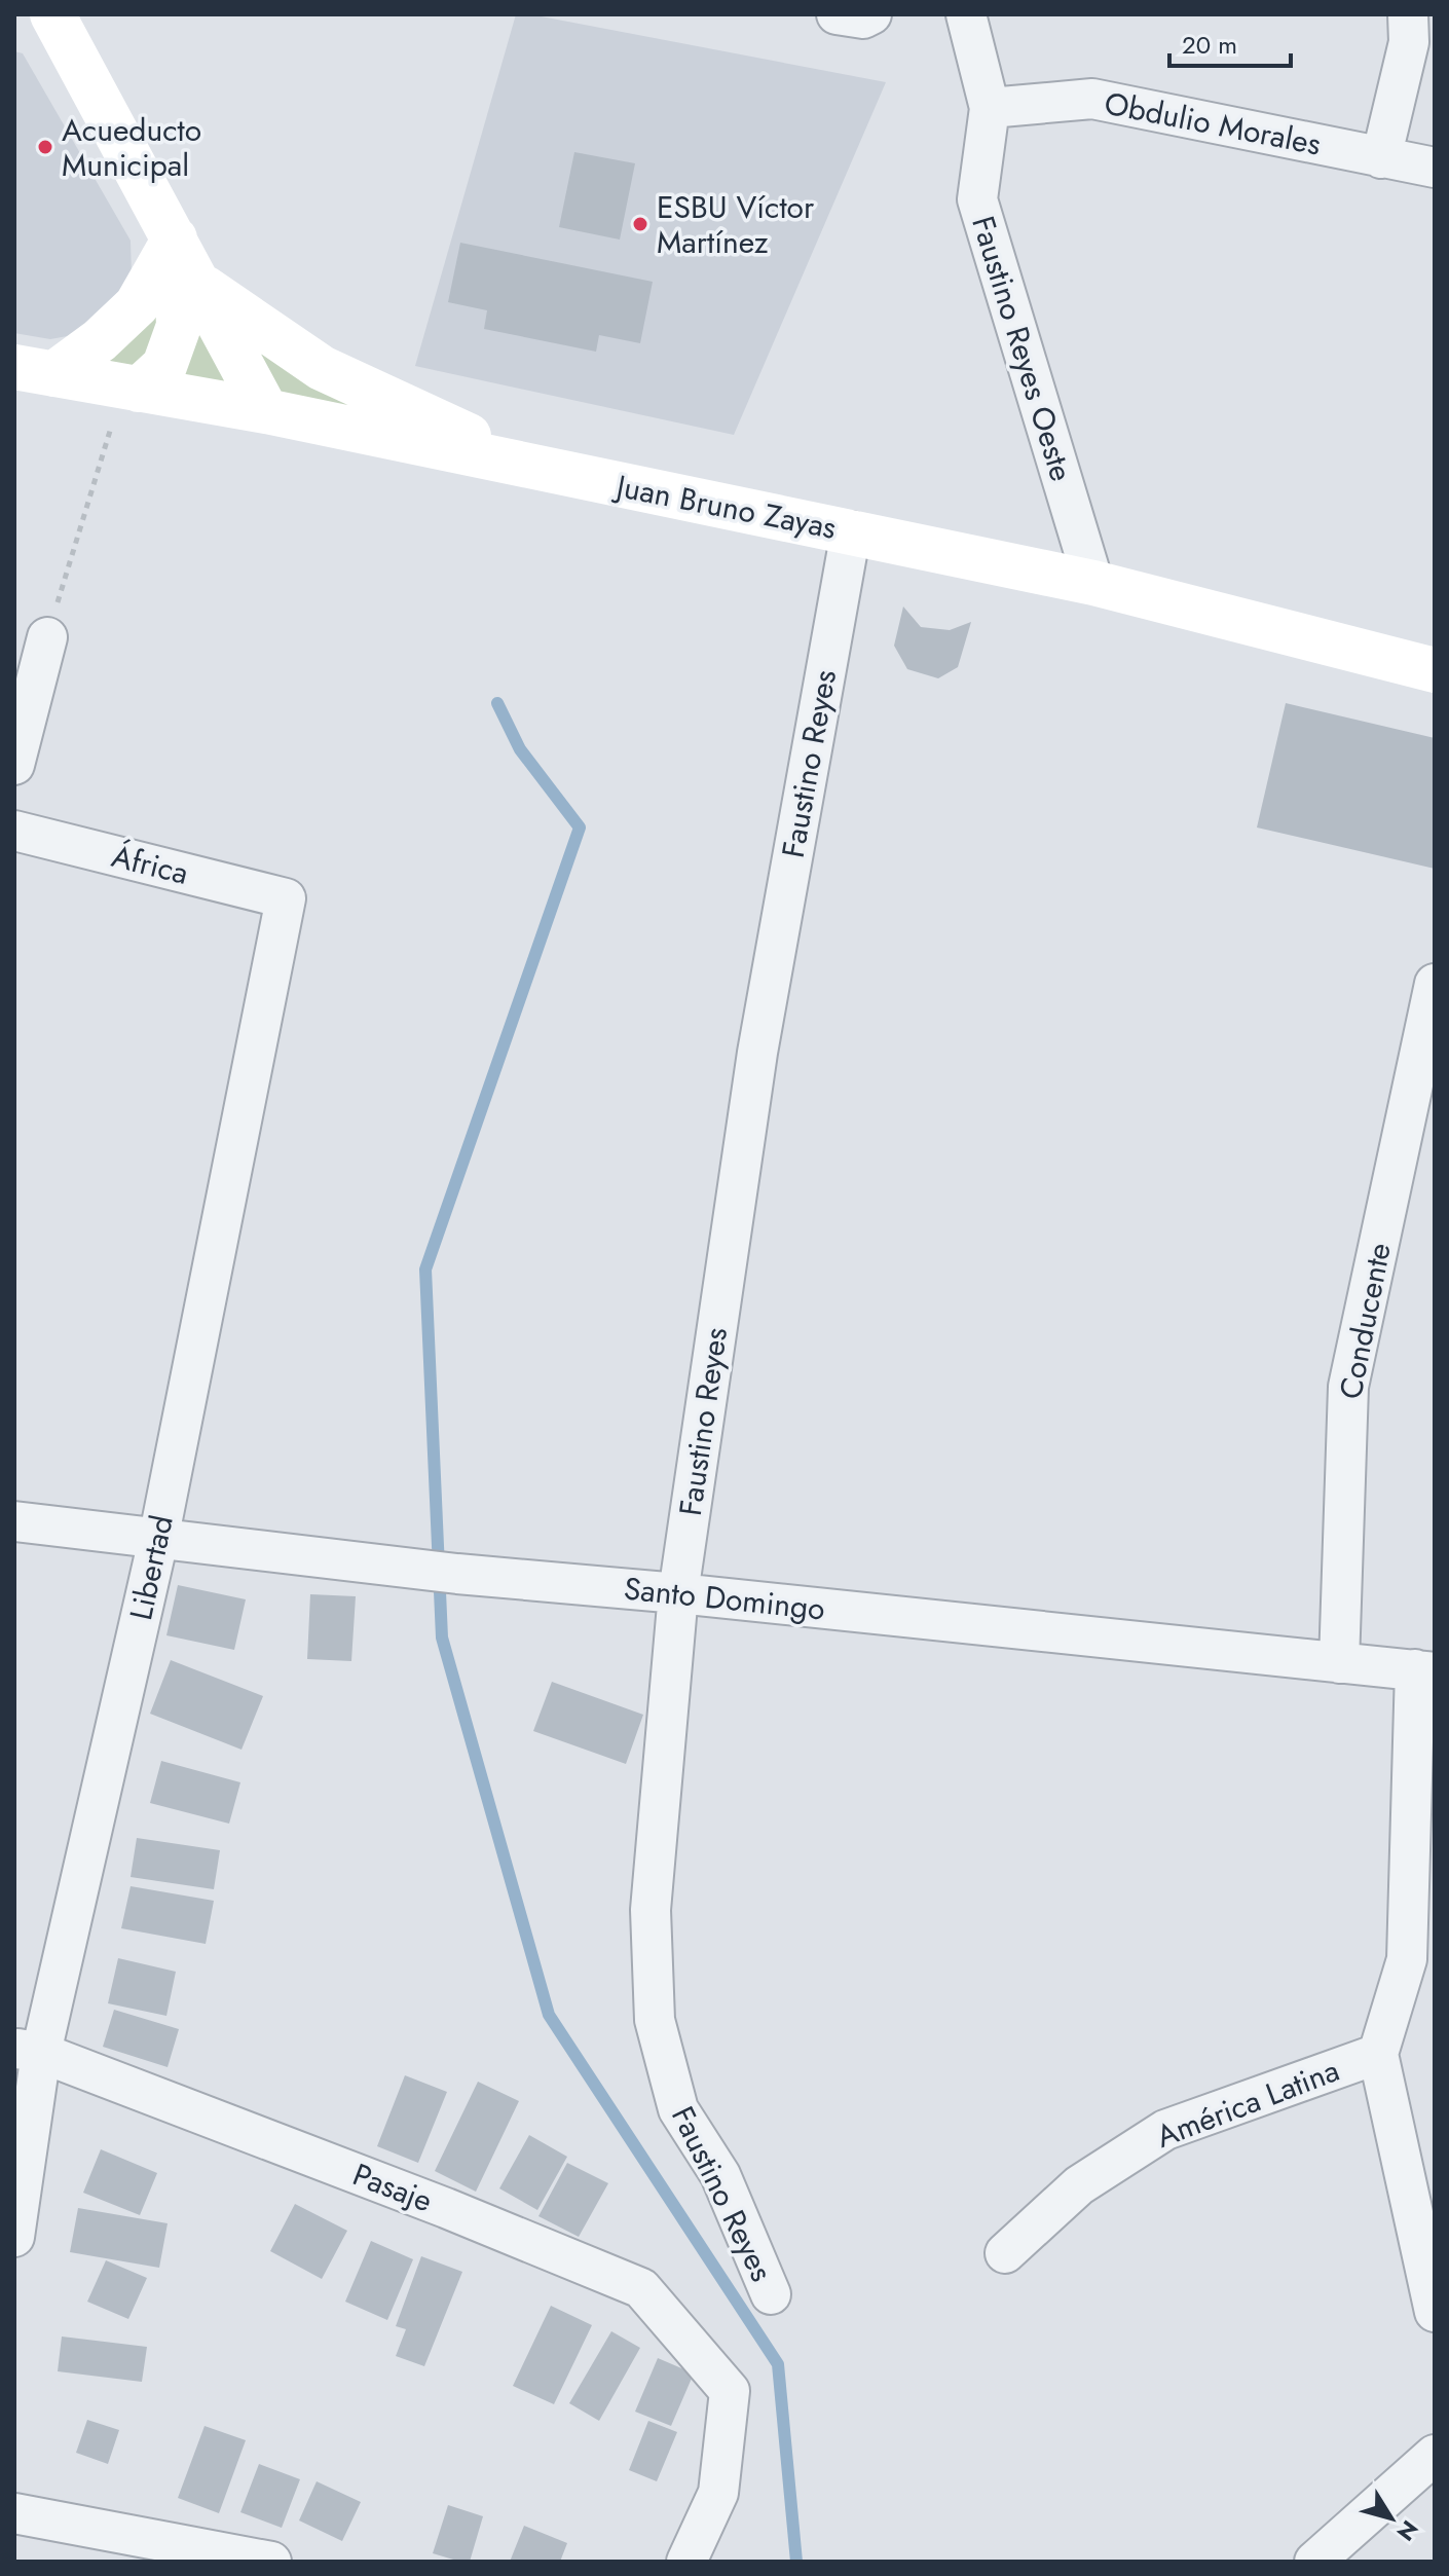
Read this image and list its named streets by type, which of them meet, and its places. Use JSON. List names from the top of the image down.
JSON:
{
  "streets": {
    "main road": ["Juan Bruno Zayas"],
    "street": [
      "Obdulio Morales",
      "Faustino Reyes Oeste",
      "Faustino Reyes",
      "África",
      "Conducente",
      "Libertad",
      "Santo Domingo",
      "América Latina",
      "Pasaje"
    ]
  },
  "crossings": [
    ["Obdulio Morales", "Faustino Reyes Oeste"],
    ["Faustino Reyes Oeste", "Juan Bruno Zayas"],
    ["Juan Bruno Zayas", "Faustino Reyes"],
    ["Faustino Reyes", "Santo Domingo"],
    ["África", "Libertad"],
    ["Conducente", "Santo Domingo"],
    ["Libertad", "Santo Domingo"],
    ["Libertad", "Pasaje"]
  ],
  "places": ["Acueducto Municipal", "ESBU Víctor Martínez"],
  "scale_bar": "20 m",
  "north": "bottom right"
}
